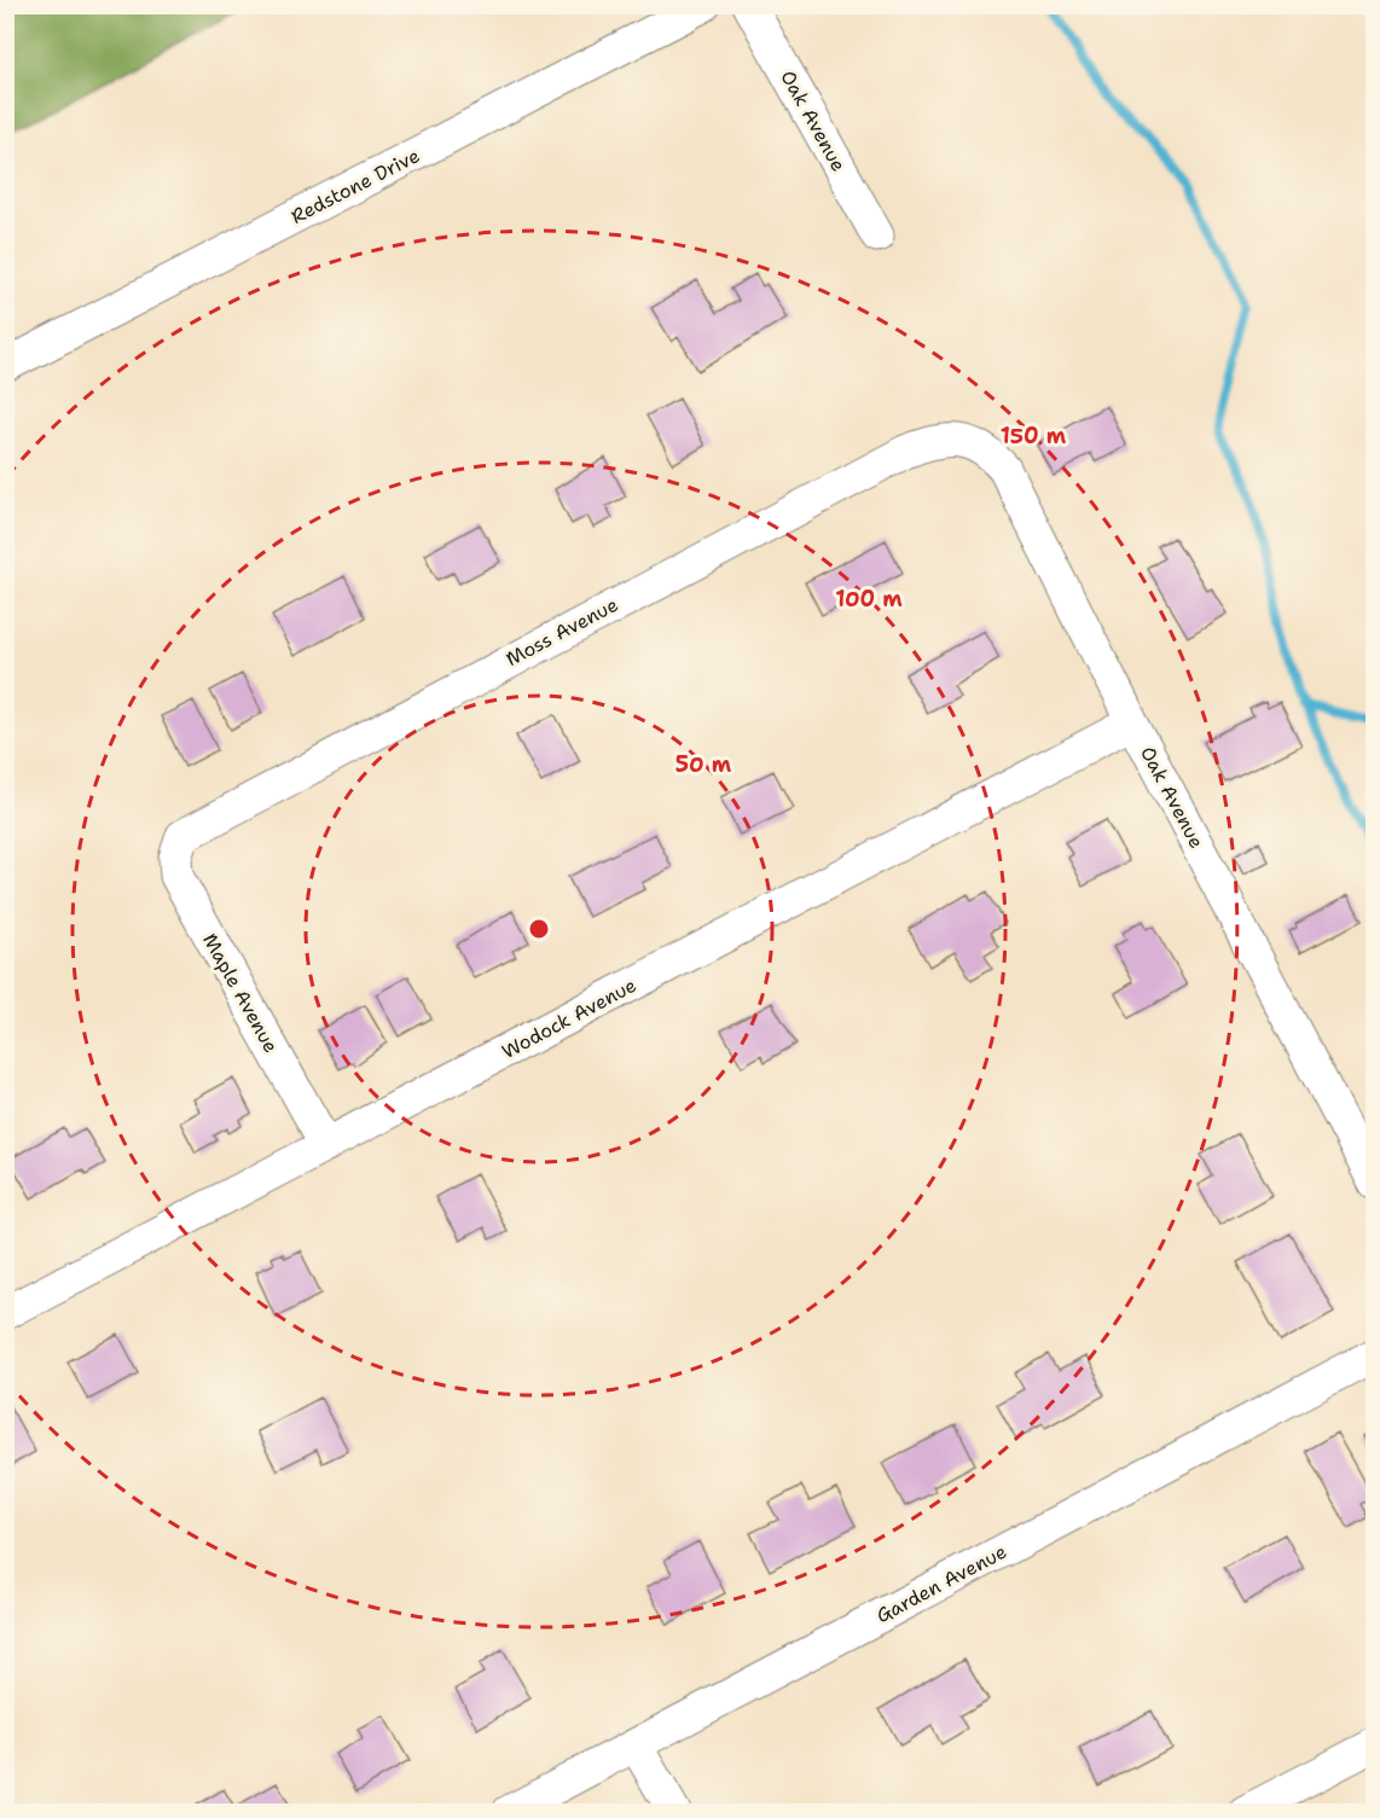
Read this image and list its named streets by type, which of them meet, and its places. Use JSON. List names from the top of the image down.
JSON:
{
  "streets": {
    "street": [
      "Oak Avenue",
      "Redstone Drive",
      "Moss Avenue",
      "Maple Avenue",
      "Wodock Avenue",
      "Garden Avenue"
    ]
  },
  "crossings": [
    ["Oak Avenue", "Moss Avenue"],
    ["Oak Avenue", "Wodock Avenue"],
    ["Moss Avenue", "Maple Avenue"],
    ["Maple Avenue", "Wodock Avenue"]
  ],
  "rings": ["150 m", "100 m", "50 m"]
}
